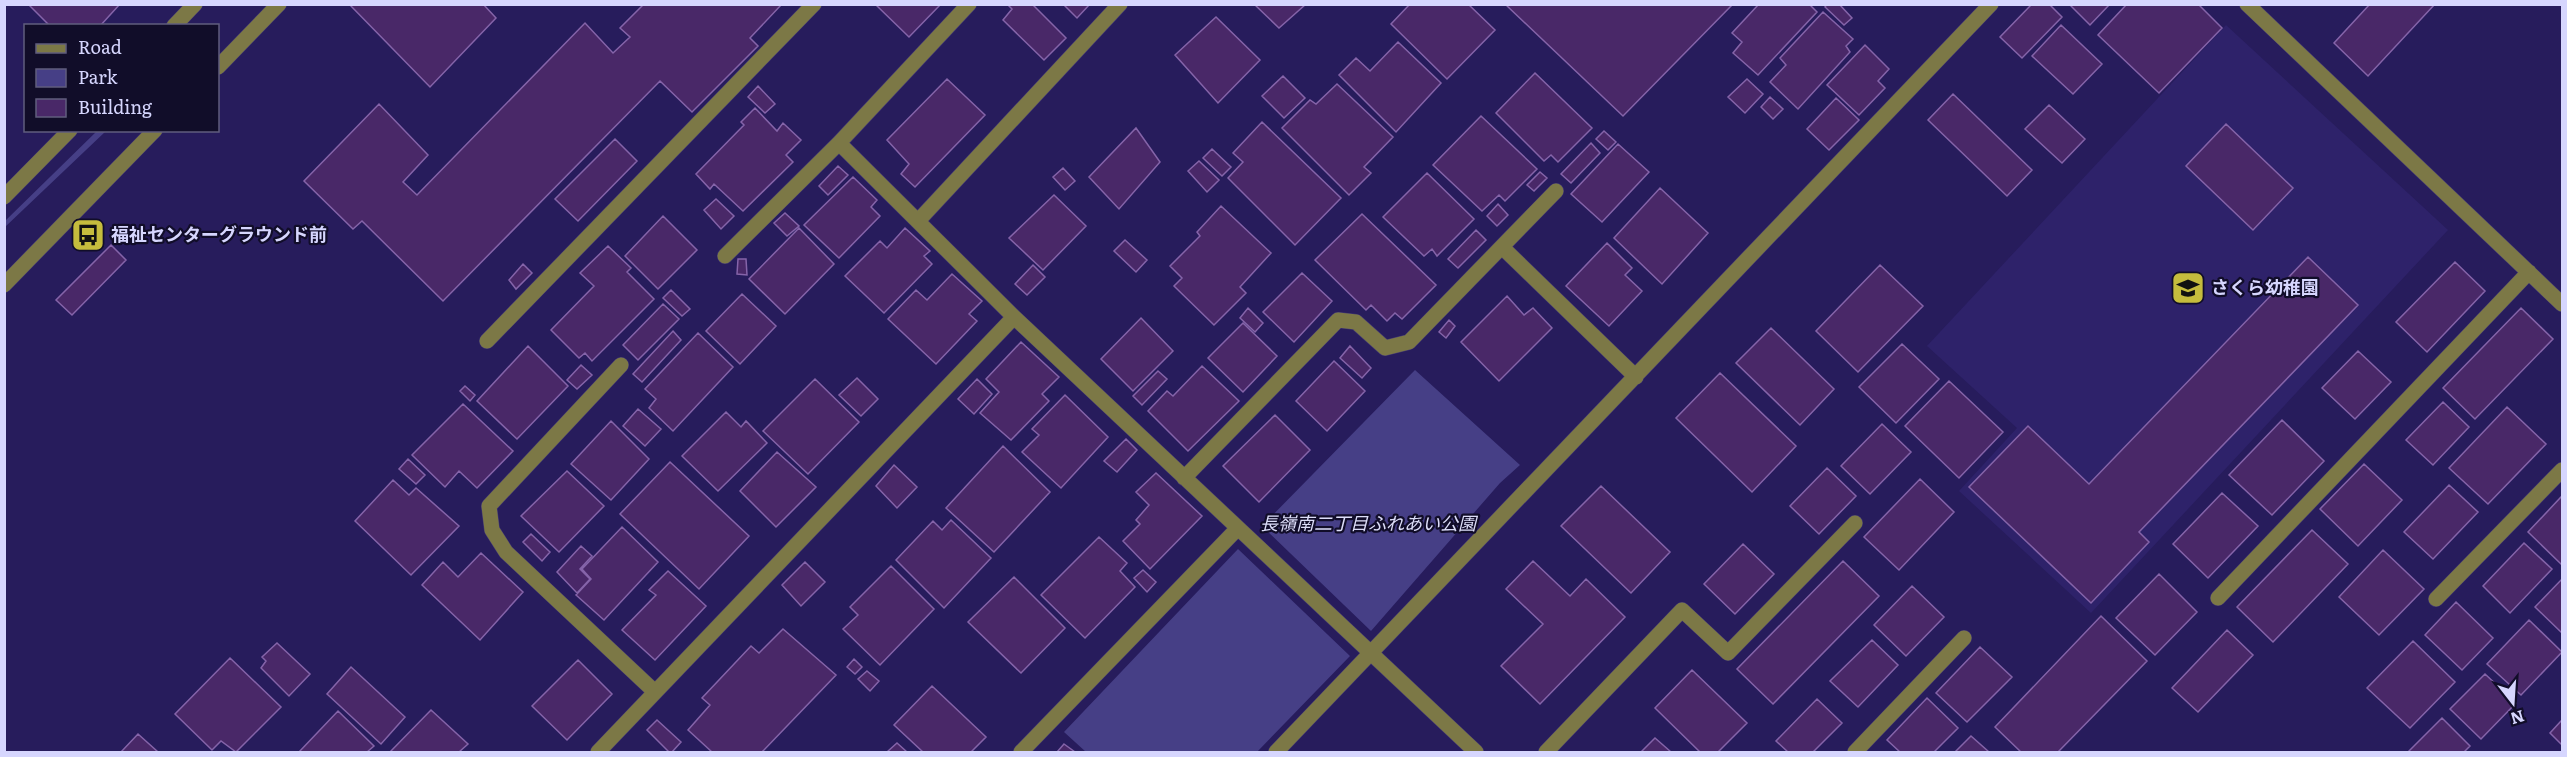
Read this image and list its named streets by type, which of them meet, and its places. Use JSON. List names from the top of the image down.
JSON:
{
  "parks": ["長嶺南二丁目ふれあい公園"],
  "places": {
    "bus stop": ["福祉センターグラウンド前"],
    "school or university": ["さくら幼稚園"]
  },
  "legend": ["Road", "Park", "Building"],
  "north": "bottom"
}
